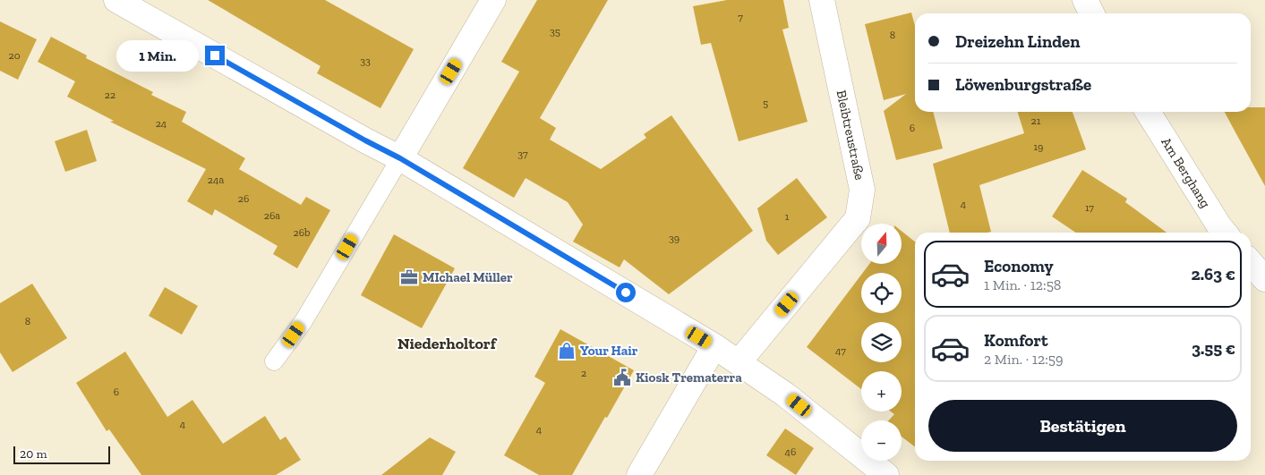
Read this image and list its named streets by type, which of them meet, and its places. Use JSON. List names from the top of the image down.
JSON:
{
  "streets": {
    "street": ["Bleibtreustraße", "Am Berghang"]
  },
  "districts": ["Niederholtorf"],
  "places": {
    "office": ["MIchael Müller"],
    "shop": ["Your Hair"],
    "public building": ["Kiosk Trematerra"]
  },
  "house_numbers": [
    "7",
    "35",
    "8",
    "20",
    "33",
    "22",
    "5",
    "21",
    "24",
    "6",
    "19",
    "37",
    "24a",
    "26",
    "4",
    "17",
    "26a",
    "1",
    "26b",
    "39",
    "8",
    "47",
    "2",
    "6",
    "4",
    "4",
    "46"
  ],
  "scale_bar": "20 m",
  "north": "top",
  "page": {
    "banner": ["Dreizehn Linden", "Löwenburgstraße"],
    "bubble": "1 Min.",
    "map_buttons": ["+", "−"],
    "list": [
      {
        "name": "Economy",
        "note": "1 Min. · 12:58",
        "value": "2.63 €"
      },
      {
        "name": "Komfort",
        "note": "2 Min. · 12:59",
        "value": "3.55 €"
      }
    ],
    "buttons": "Bestätigen",
    "scale": "20 m"
  }
}
